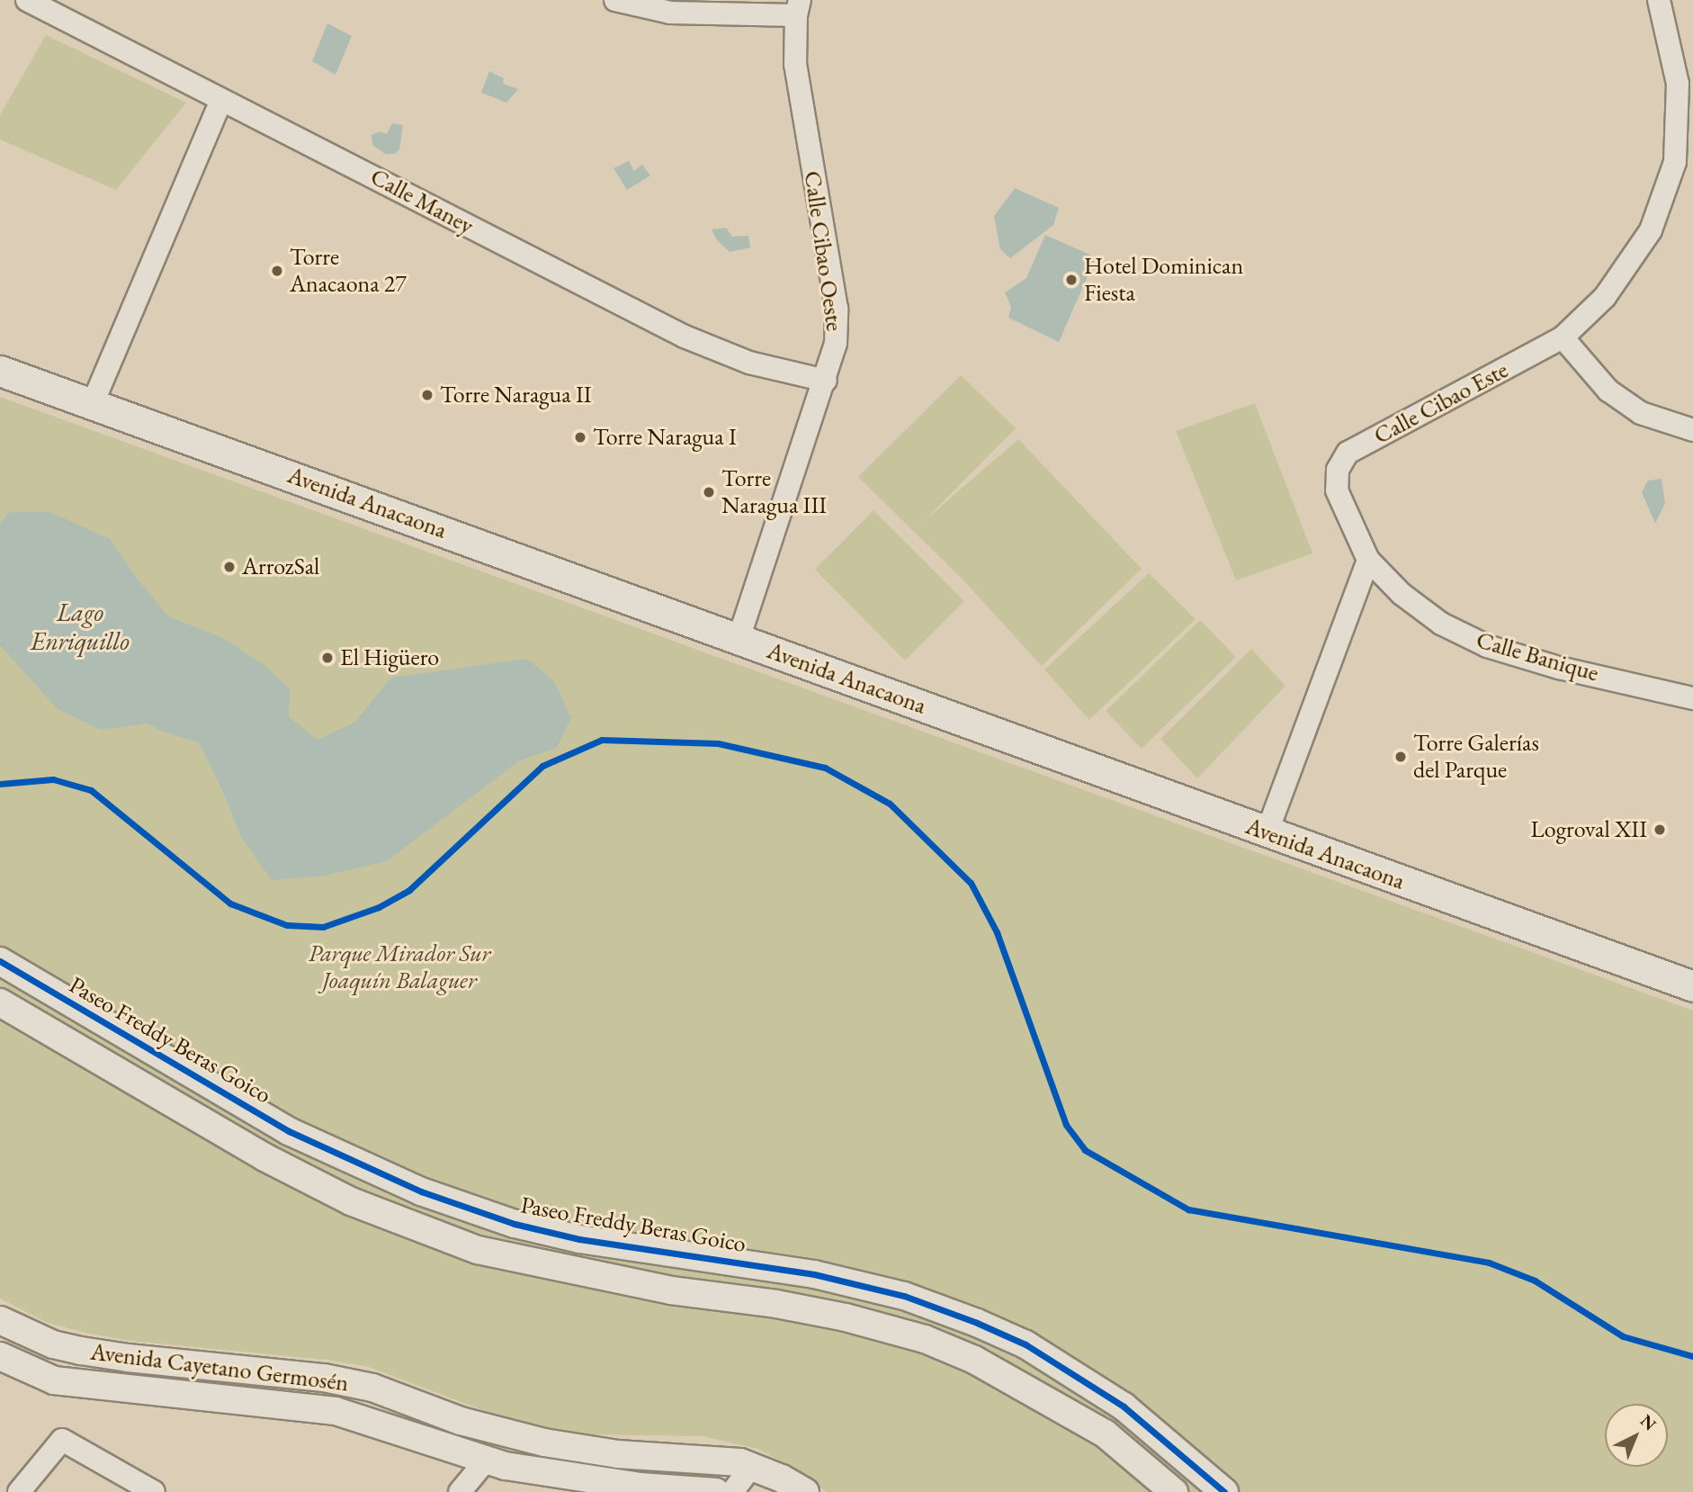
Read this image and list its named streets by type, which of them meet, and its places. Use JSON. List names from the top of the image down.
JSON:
{
  "streets": {
    "main road": ["Avenida Anacaona"],
    "street": [
      "Calle Maney",
      "Calle Cibao Oeste",
      "Calle Cibao Este",
      "Calle Banique",
      "Paseo Freddy Beras Goico",
      "Avenida Cayetano Germosén"
    ]
  },
  "crossings": [
    ["Calle Maney", "Calle Cibao Oeste"],
    ["Calle Cibao Oeste", "Avenida Anacaona"],
    ["Calle Cibao Este", "Calle Banique"]
  ],
  "water": ["Lago Enriquillo"],
  "parks": ["Parque Mirador Sur Joaquín Balaguer"],
  "places": [
    "Torre Anacaona 27",
    "Hotel Dominican Fiesta",
    "Torre Naragua II",
    "Torre Naragua I",
    "Torre Naragua III",
    "ArrozSal",
    "El Higüero",
    "Torre Galerías del Parque",
    "Logroval XII"
  ],
  "north": "top right"
}
